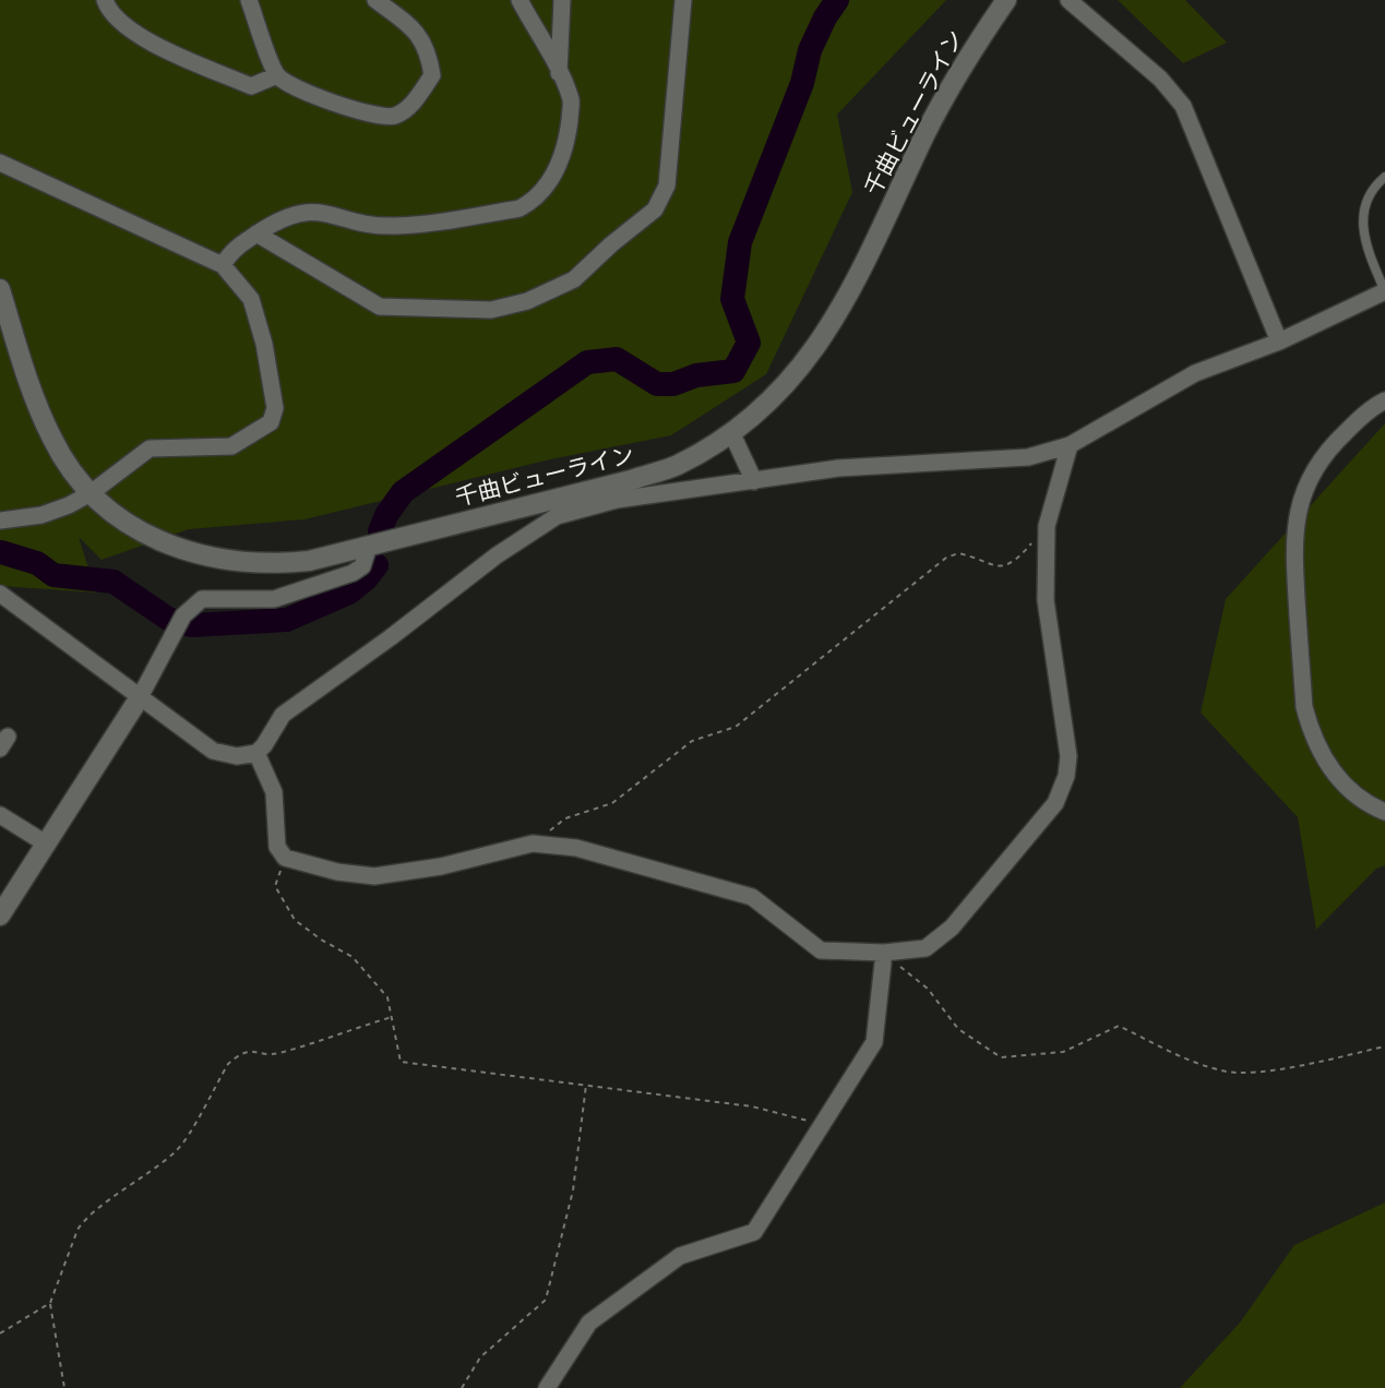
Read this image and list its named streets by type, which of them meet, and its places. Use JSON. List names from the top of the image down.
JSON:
{
  "streets": {
    "street": ["千曲ビューライン"]
  }
}
